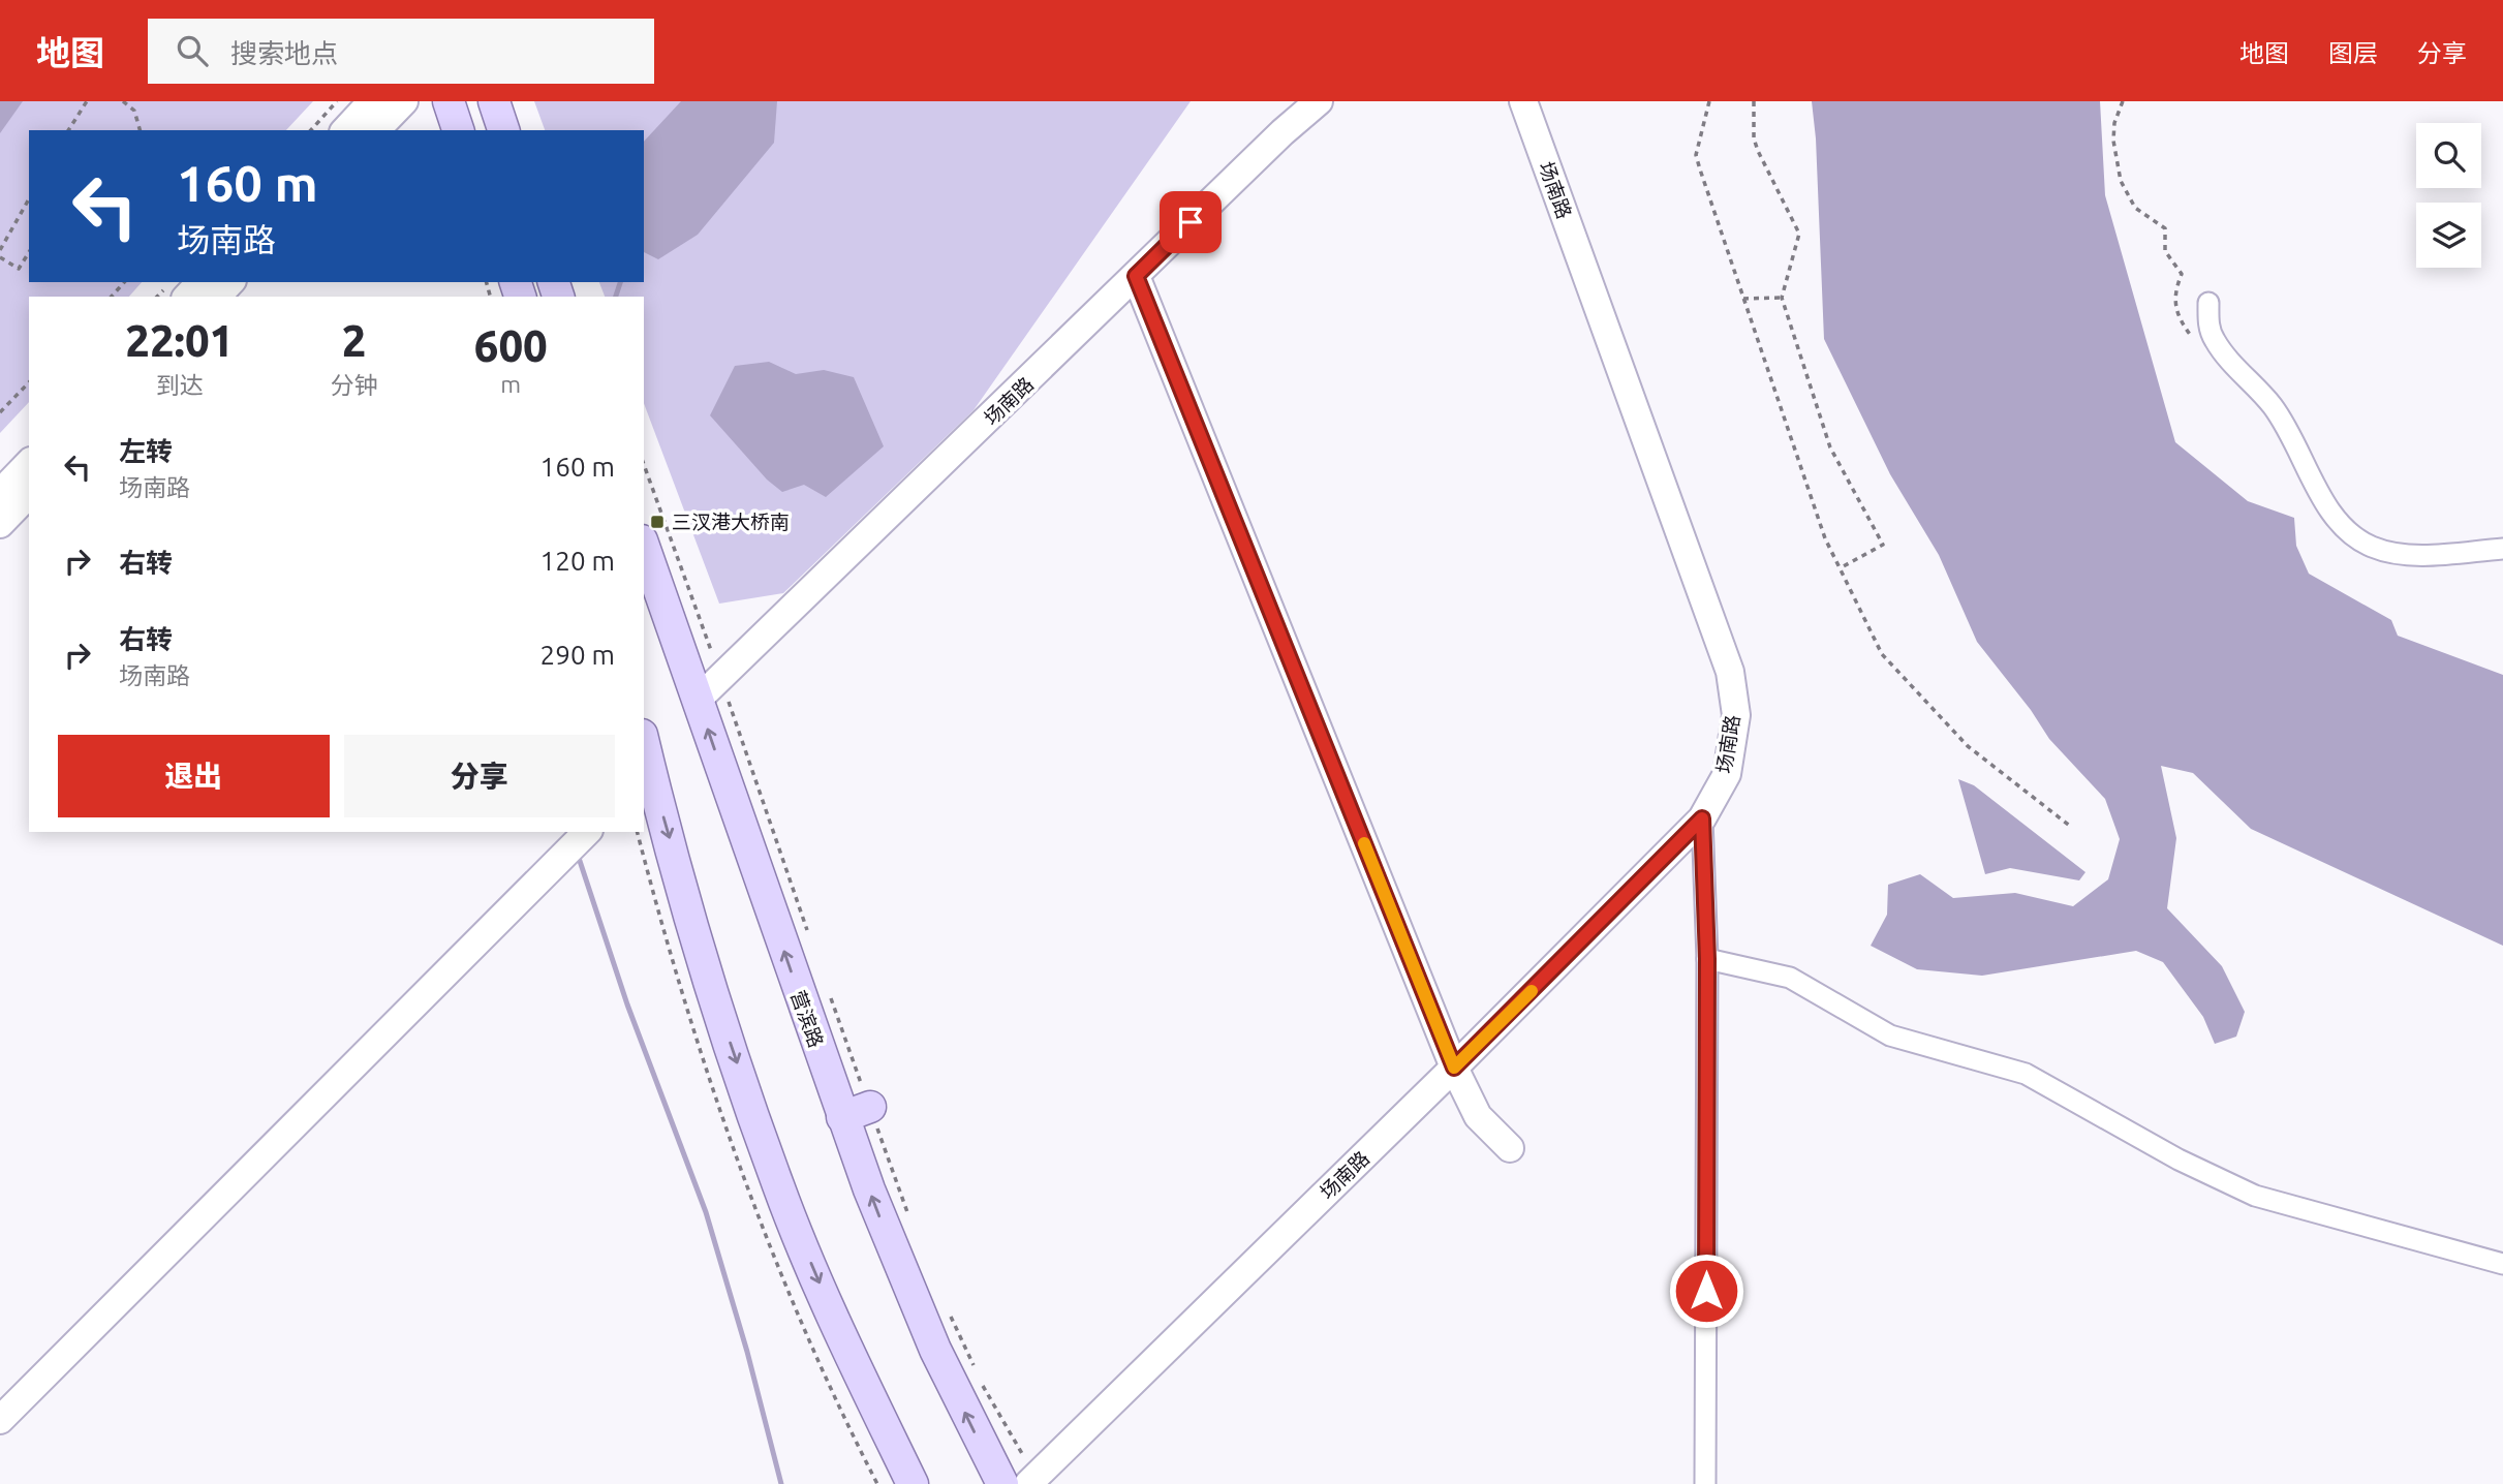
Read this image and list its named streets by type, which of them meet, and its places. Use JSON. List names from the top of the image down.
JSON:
{
  "streets": {
    "main road": ["营滨路"],
    "street": ["场南路"]
  },
  "crossings": [
    ["场南路", "营滨路"]
  ],
  "places": {
    "transit": ["三汊港大桥南"]
  },
  "page": {
    "header": "地图",
    "search": "搜索地点",
    "nav": ["地图", "图层", "分享"],
    "turn": ["160 m", "场南路"],
    "eta": [
      "22:01",
      "到达",
      "2",
      "分钟",
      "600",
      "m"
    ],
    "list": [
      {
        "name": "左转",
        "note": "场南路",
        "value": "160 m"
      },
      {
        "name": "右转",
        "value": "120 m"
      },
      {
        "name": "右转",
        "note": "场南路",
        "value": "290 m"
      }
    ],
    "buttons": ["退出", "分享"]
  }
}
